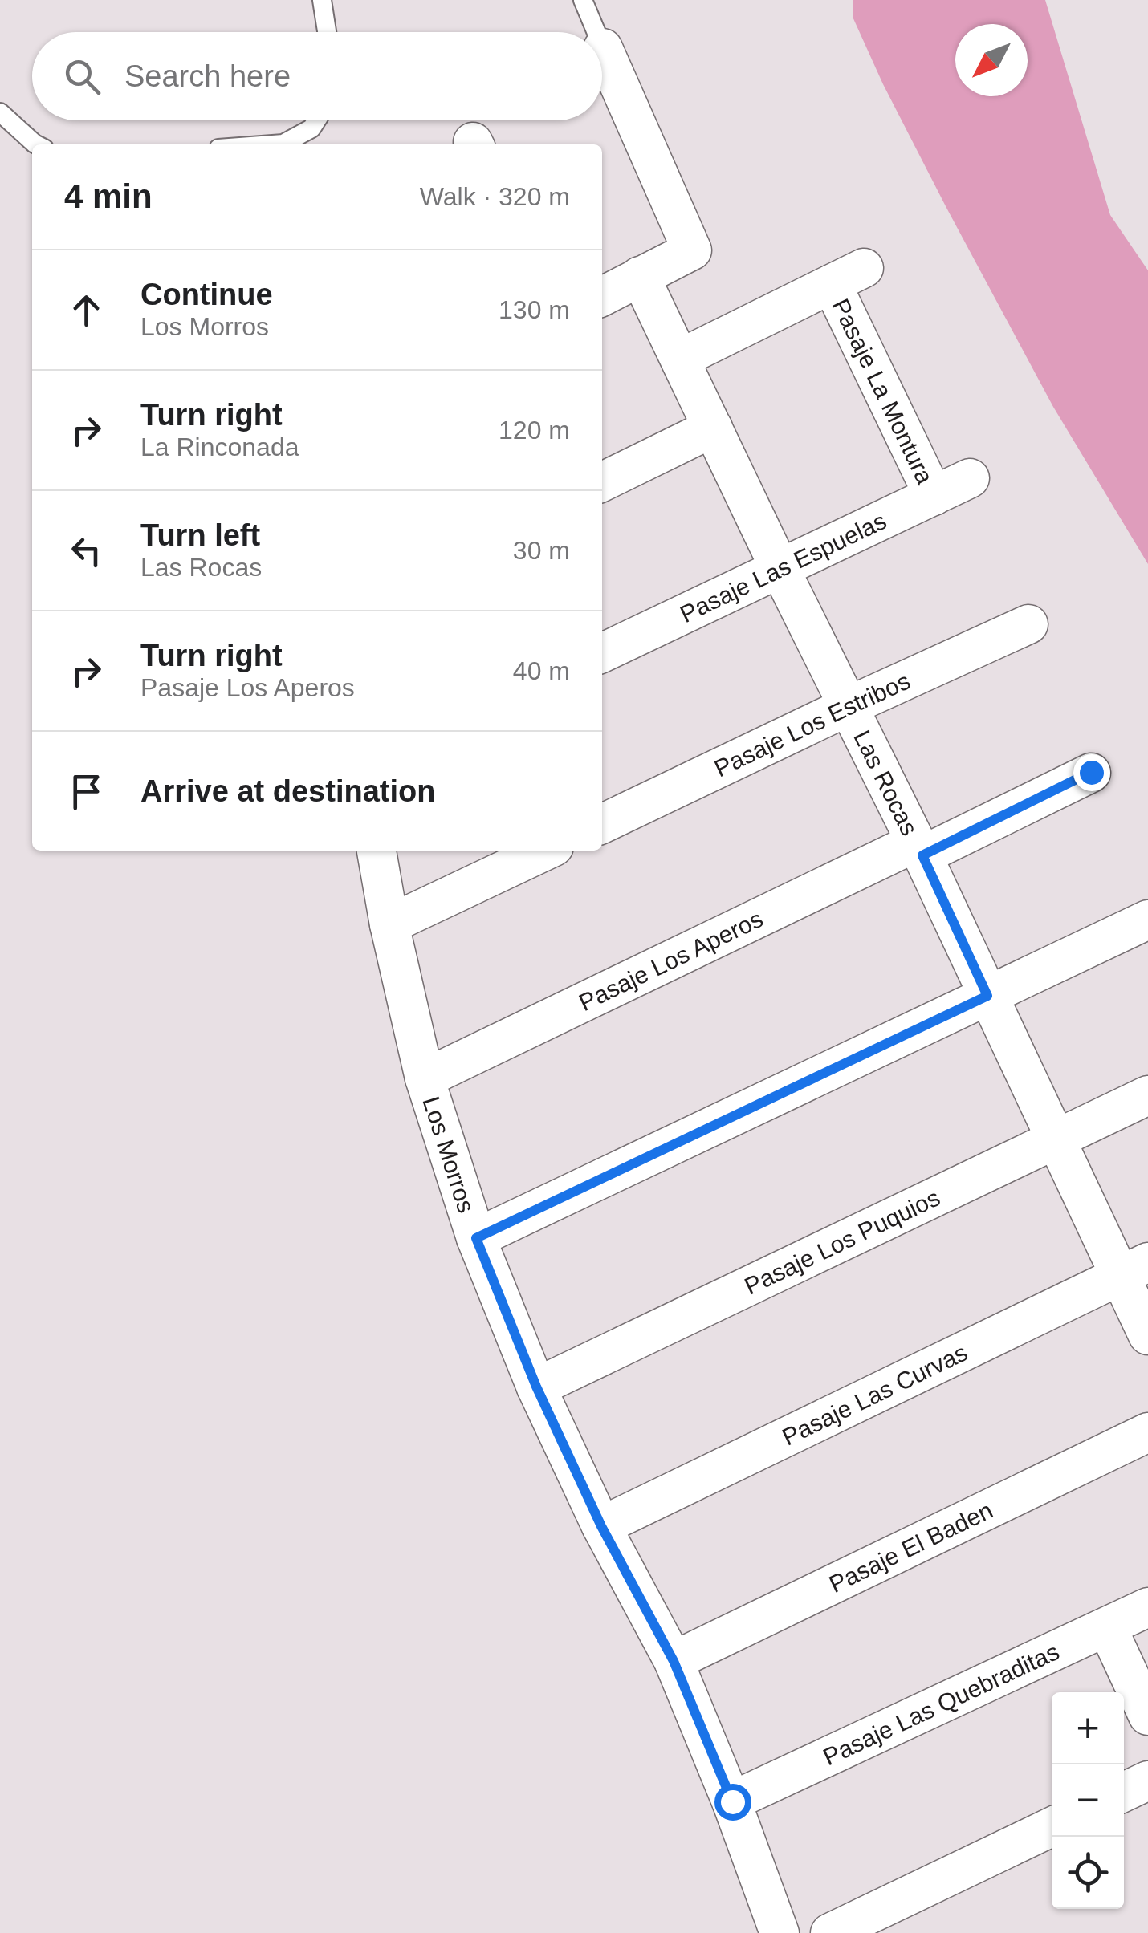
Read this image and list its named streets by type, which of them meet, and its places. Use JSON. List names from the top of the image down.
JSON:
{
  "streets": {
    "street": [
      "Pasaje La Montura",
      "Pasaje Las Espuelas",
      "Pasaje Los Estribos",
      "Las Rocas",
      "Pasaje Los Aperos",
      "Los Morros",
      "Pasaje Los Puquios",
      "Pasaje Las Curvas",
      "Pasaje El Baden",
      "Pasaje Las Quebraditas"
    ]
  },
  "crossings": [
    ["Pasaje La Montura", "Pasaje Las Espuelas"],
    ["Pasaje La Montura", "Las Rocas"],
    ["Pasaje Las Espuelas", "Las Rocas"],
    ["Pasaje Los Estribos", "Las Rocas"],
    ["Las Rocas", "Pasaje Los Aperos"],
    ["Las Rocas", "Pasaje Los Puquios"],
    ["Las Rocas", "Pasaje Las Curvas"],
    ["Pasaje Los Aperos", "Los Morros"],
    ["Los Morros", "Pasaje Los Puquios"],
    ["Los Morros", "Pasaje Las Curvas"],
    ["Los Morros", "Pasaje El Baden"],
    ["Los Morros", "Pasaje Las Quebraditas"]
  ],
  "north": "bottom left",
  "page": {
    "search": "Search here",
    "heading": ["4 min", "Walk · 320 m"],
    "list": [
      ["Continue", "Los Morros", "130 m"],
      ["Turn right", "La Rinconada", "120 m"],
      ["Turn left", "Las Rocas", "30 m"],
      ["Turn right", "Pasaje Los Aperos", "40 m"],
      "Arrive at destination"
    ],
    "map_buttons": ["+", "−"]
  }
}
